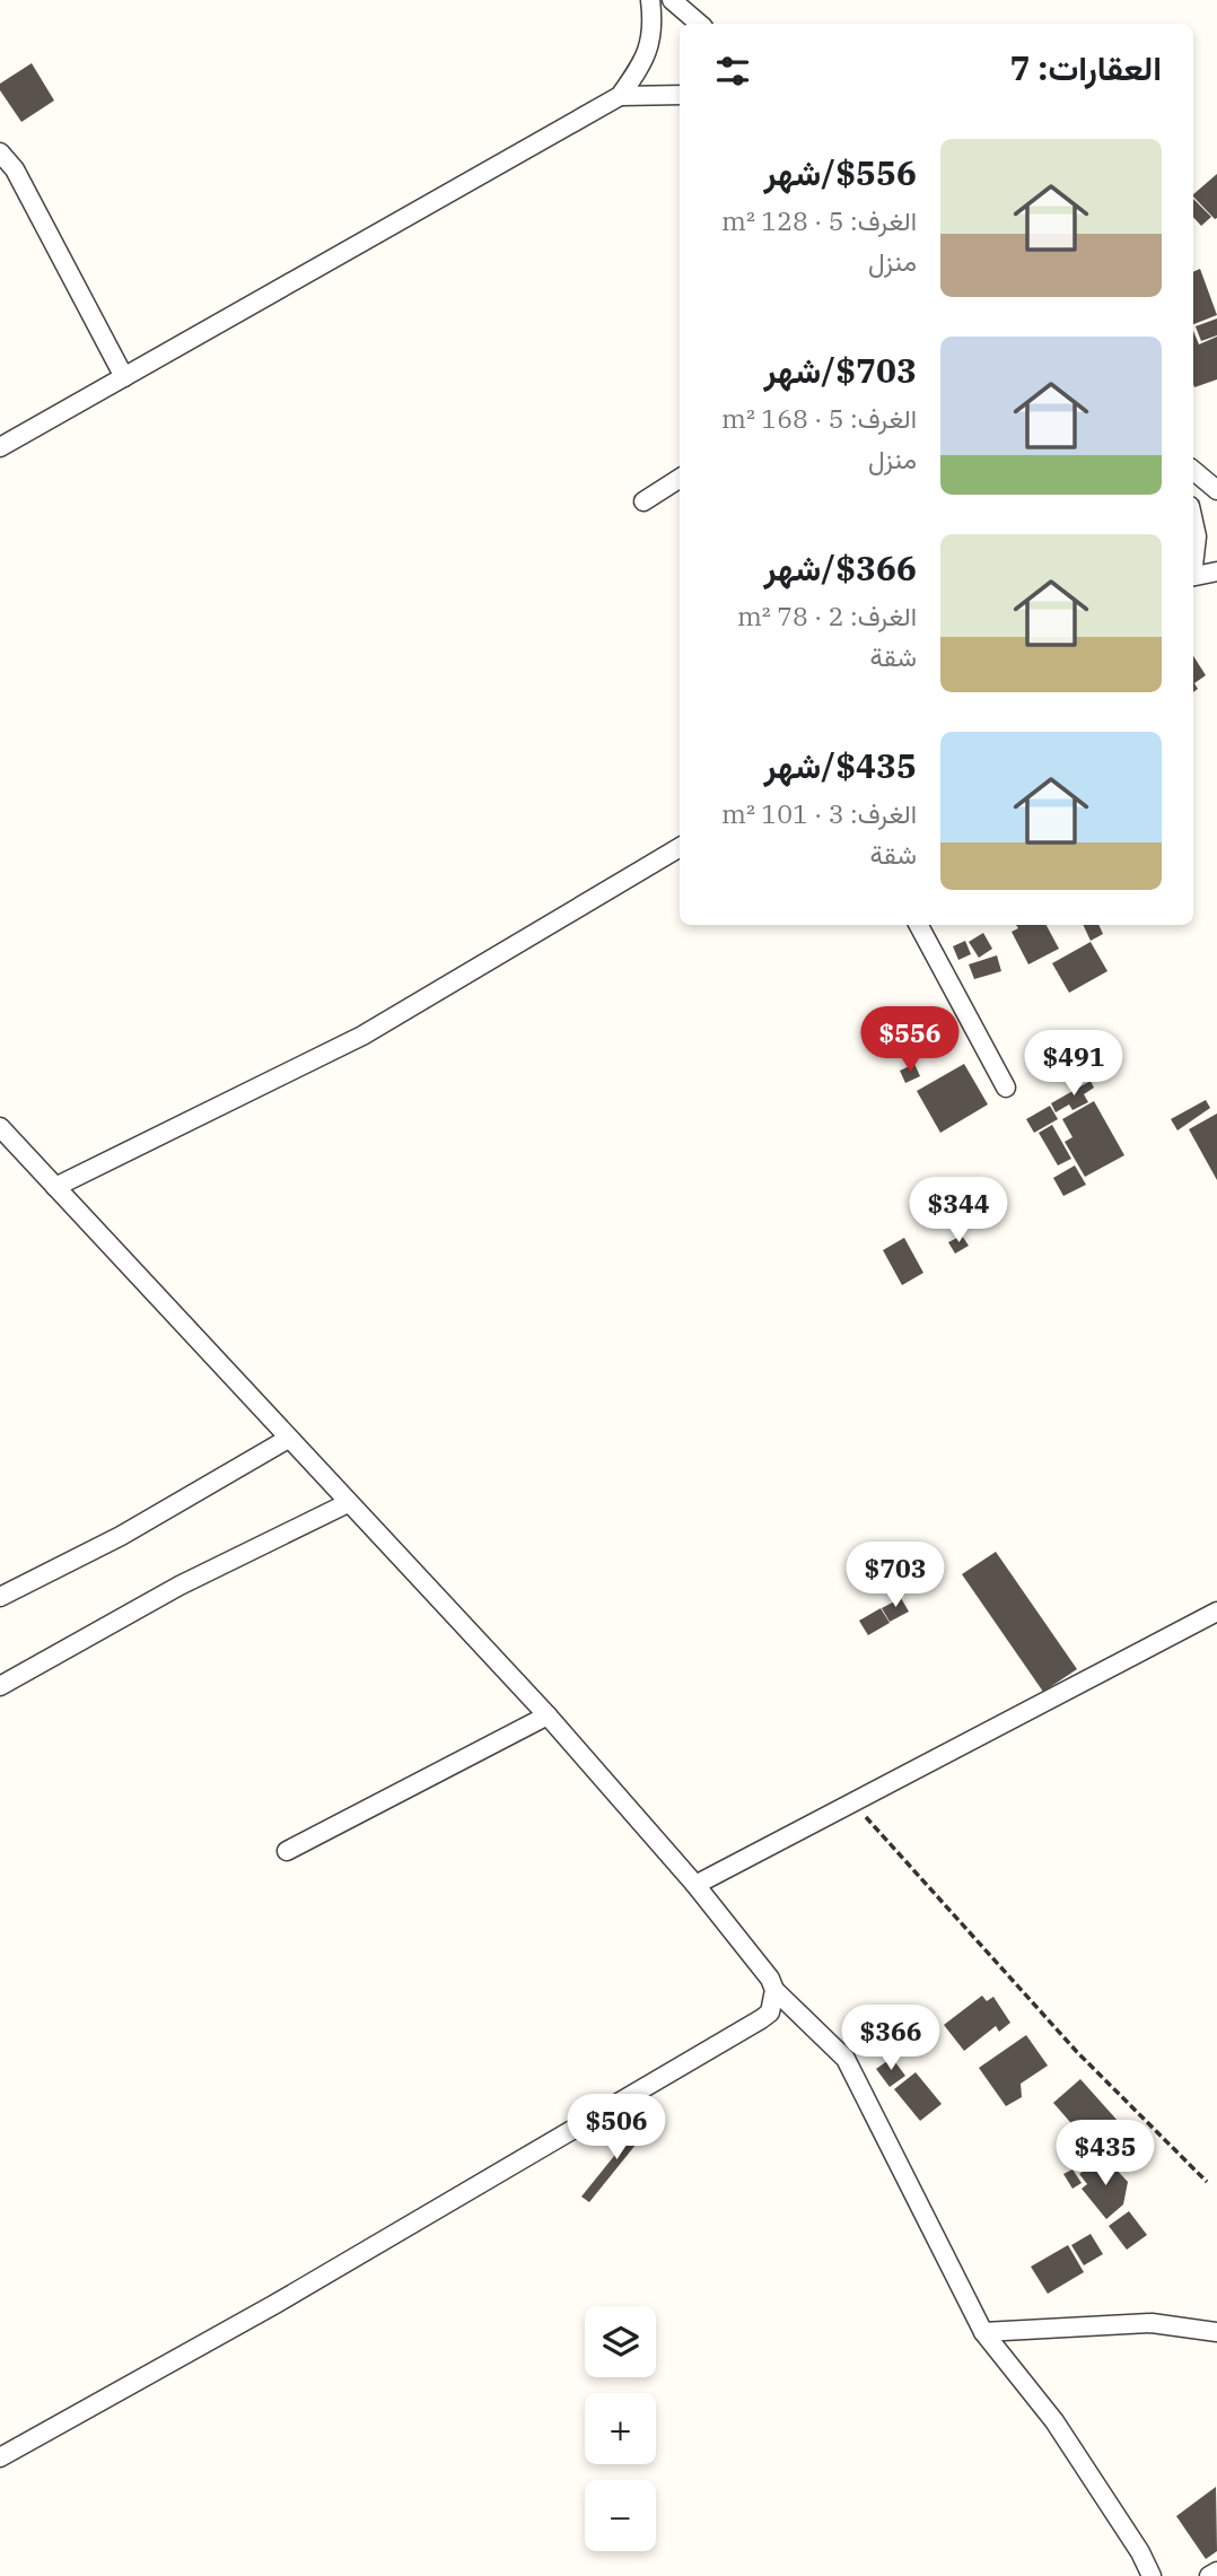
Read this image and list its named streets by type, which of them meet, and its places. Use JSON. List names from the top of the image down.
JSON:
{
  "page": {
    "heading": "العقارات: 7",
    "list": [
      {
        "name": "$556/شهر",
        "note": "الغرف: 5 · 128 m² · منزل"
      },
      {
        "name": "$703/شهر",
        "note": "الغرف: 5 · 168 m² · منزل"
      },
      {
        "name": "$366/شهر",
        "note": "الغرف: 2 · 78 m² · شقة"
      },
      {
        "name": "$435/شهر",
        "note": "الغرف: 3 · 101 m² · شقة"
      }
    ],
    "price": [
      "$556",
      "$491",
      "$344",
      "$703",
      "$366",
      "$506",
      "$435"
    ],
    "map_buttons": ["+", "−"]
  }
}
